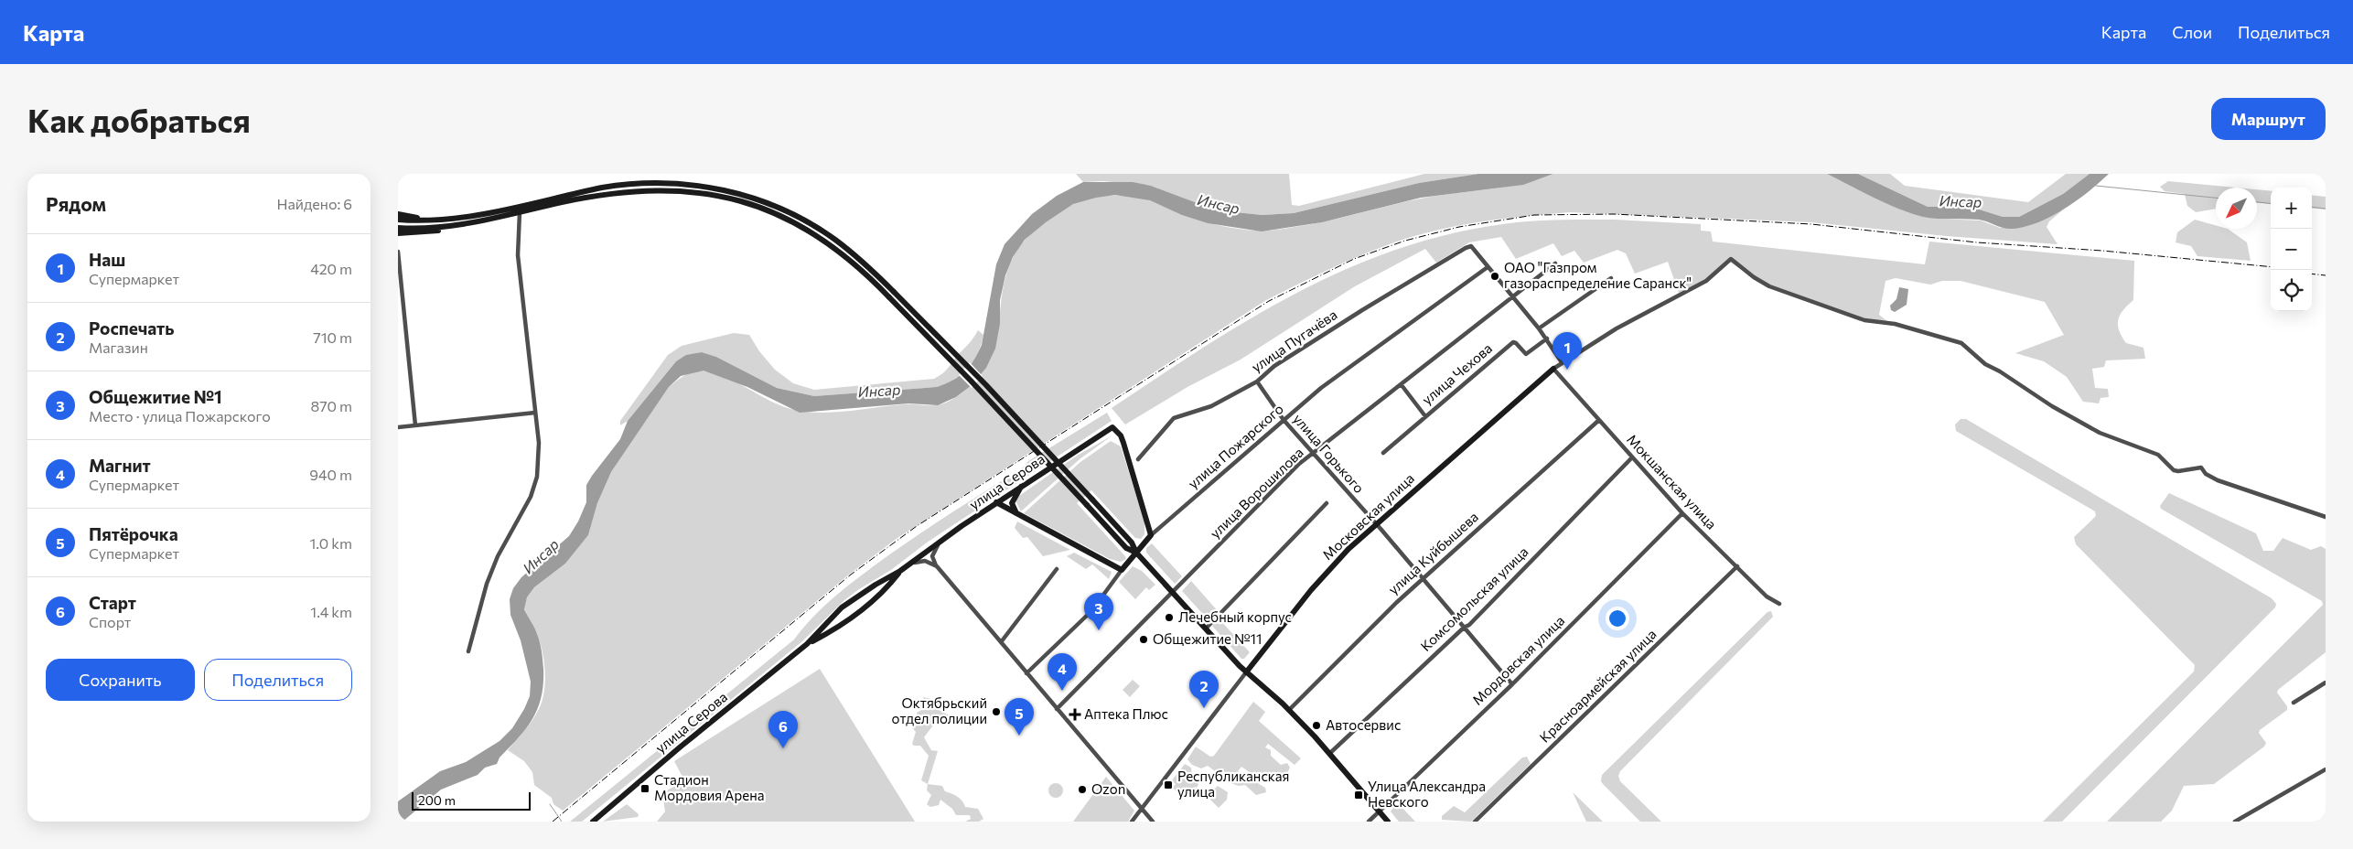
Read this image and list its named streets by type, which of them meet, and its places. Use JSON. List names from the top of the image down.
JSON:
{
  "streets": {
    "main road": ["улица Пожарского", "улица Серова", "Московская улица"],
    "street": [
      "улица Пугачёва",
      "улица Чехова",
      "улица Горького",
      "Мокшанская улица",
      "улица Ворошилова",
      "улица Куйбышева",
      "Комсомольская улица",
      "Мордовская улица",
      "Красноармейская улица"
    ]
  },
  "crossings": [
    ["улица Пугачёва", "улица Пожарского"],
    ["улица Пугачёва", "улица Горького"],
    ["улица Пожарского", "улица Горького"],
    ["улица Пожарского", "улица Серова"],
    ["улица Горького", "улица Ворошилова"],
    ["улица Горького", "Московская улица"],
    ["улица Горького", "улица Куйбышева"],
    ["улица Горького", "Комсомольская улица"],
    ["улица Горького", "Мордовская улица"],
    ["Мокшанская улица", "Московская улица"],
    ["Мокшанская улица", "улица Куйбышева"],
    ["Мокшанская улица", "Комсомольская улица"],
    ["Мокшанская улица", "Мордовская улица"],
    ["Мокшанская улица", "Красноармейская улица"]
  ],
  "water": ["Инсар"],
  "places": {
    "other": [
      "ОАО \"Газпром газораспределение Саранск\"",
      "Лечебный корпус",
      "Общежитие №11",
      "Октябрьский отдел полиции",
      "Автосервис",
      "Ozon"
    ],
    "health": ["Аптека Плюс"],
    "transit": ["Республиканская улица", "Стадион Мордовия Арена", "Улица Александра Невского"]
  },
  "scale_bar": "200 m",
  "north": "bottom left",
  "page": {
    "header": "Карта",
    "nav": ["Карта", "Слои", "Поделиться"],
    "buttons": [
      "Маршрут",
      ["Сохранить", "Поделиться"]
    ],
    "title": "Как добраться",
    "heading": ["Рядом", "Найдено: 6"],
    "map_buttons": ["+", "−"],
    "list": [
      {
        "mark": "1",
        "name": "Наш",
        "note": "Супермаркет",
        "value": "420 m"
      },
      {
        "mark": "2",
        "name": "Роспечать",
        "note": "Магазин",
        "value": "710 m"
      },
      {
        "mark": "3",
        "name": "Общежитие №1",
        "note": "Место · улица Пожарского",
        "value": "870 m"
      },
      {
        "mark": "4",
        "name": "Магнит",
        "note": "Супермаркет",
        "value": "940 m"
      },
      {
        "mark": "5",
        "name": "Пятёрочка",
        "note": "Супермаркет",
        "value": "1.0 km"
      },
      {
        "mark": "6",
        "name": "Старт",
        "note": "Спорт",
        "value": "1.4 km"
      }
    ],
    "pins": [
      "1",
      "3",
      "4",
      "2",
      "5",
      "6"
    ],
    "scale": "200 m"
  }
}
